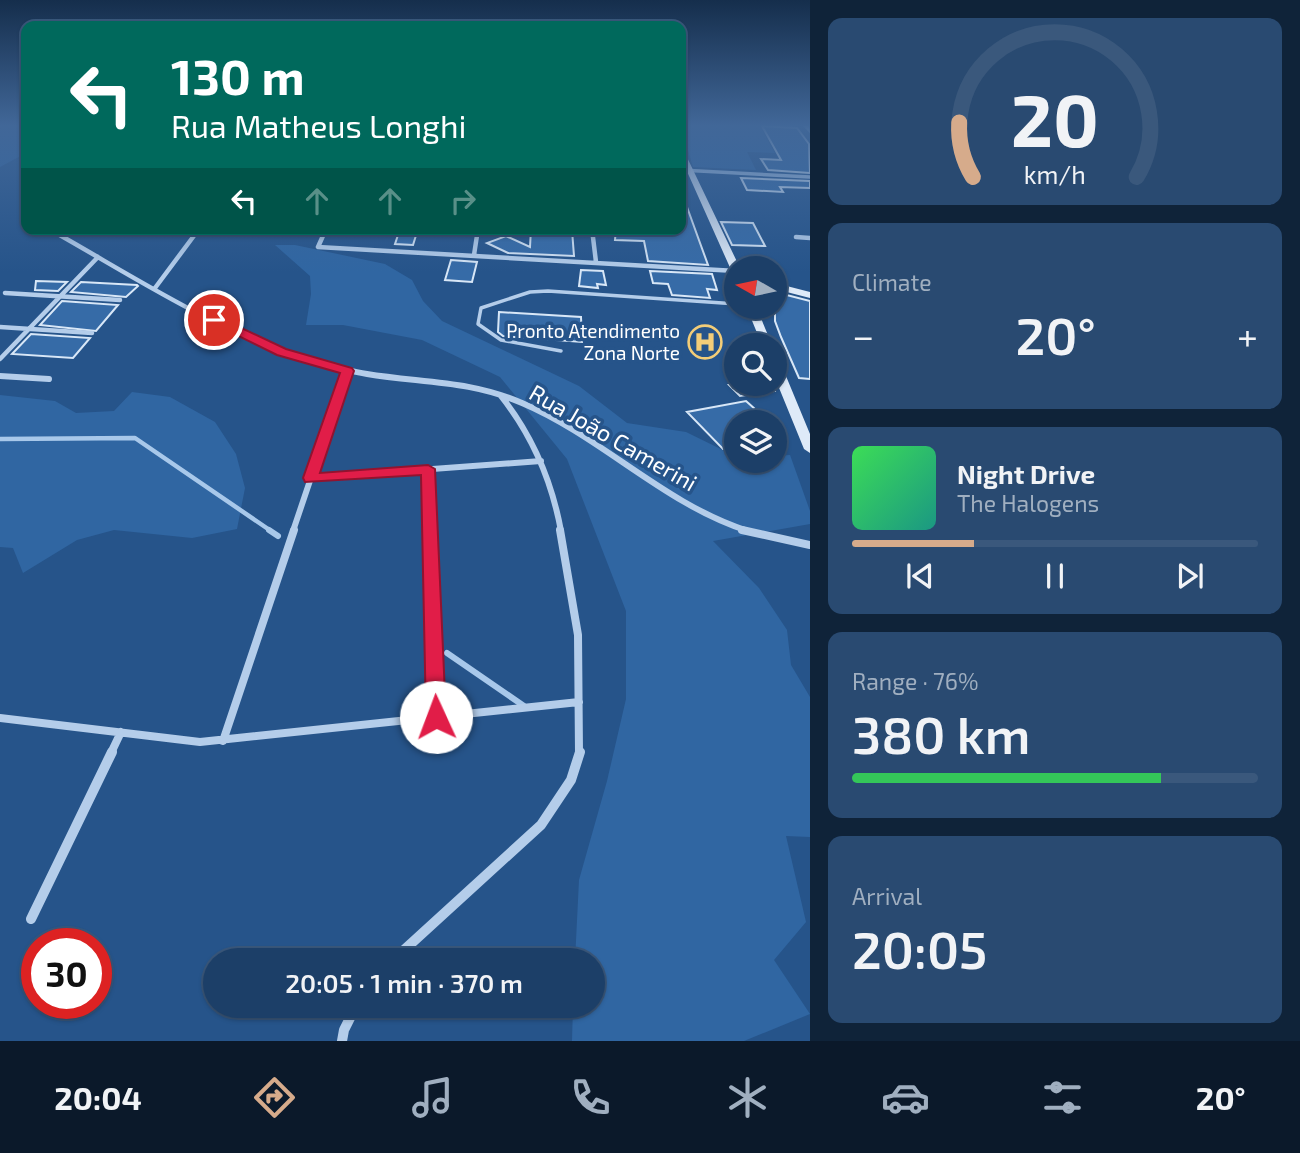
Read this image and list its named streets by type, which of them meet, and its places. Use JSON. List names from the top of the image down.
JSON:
{
  "streets": {
    "street": ["Rua João Camerini"]
  },
  "places": {
    "hospital": ["Pronto Atendimento Zona Norte"]
  },
  "north": "left",
  "page": {
    "turn": ["130 m", "Rua Matheus Longhi"],
    "tile": [
      "Climate",
      ["Range · 76%", "380 km"],
      ["Arrival", "20:05"]
    ],
    "heat": ["−", "20°", "+"],
    "song": ["Night Drive", "The Halogens"],
    "limit": "30",
    "trip": "20:05 · 1 min · 370 m",
    "tabs": ["20:04", "20°"],
    "gauge": ["20", "km/h"]
  }
}
